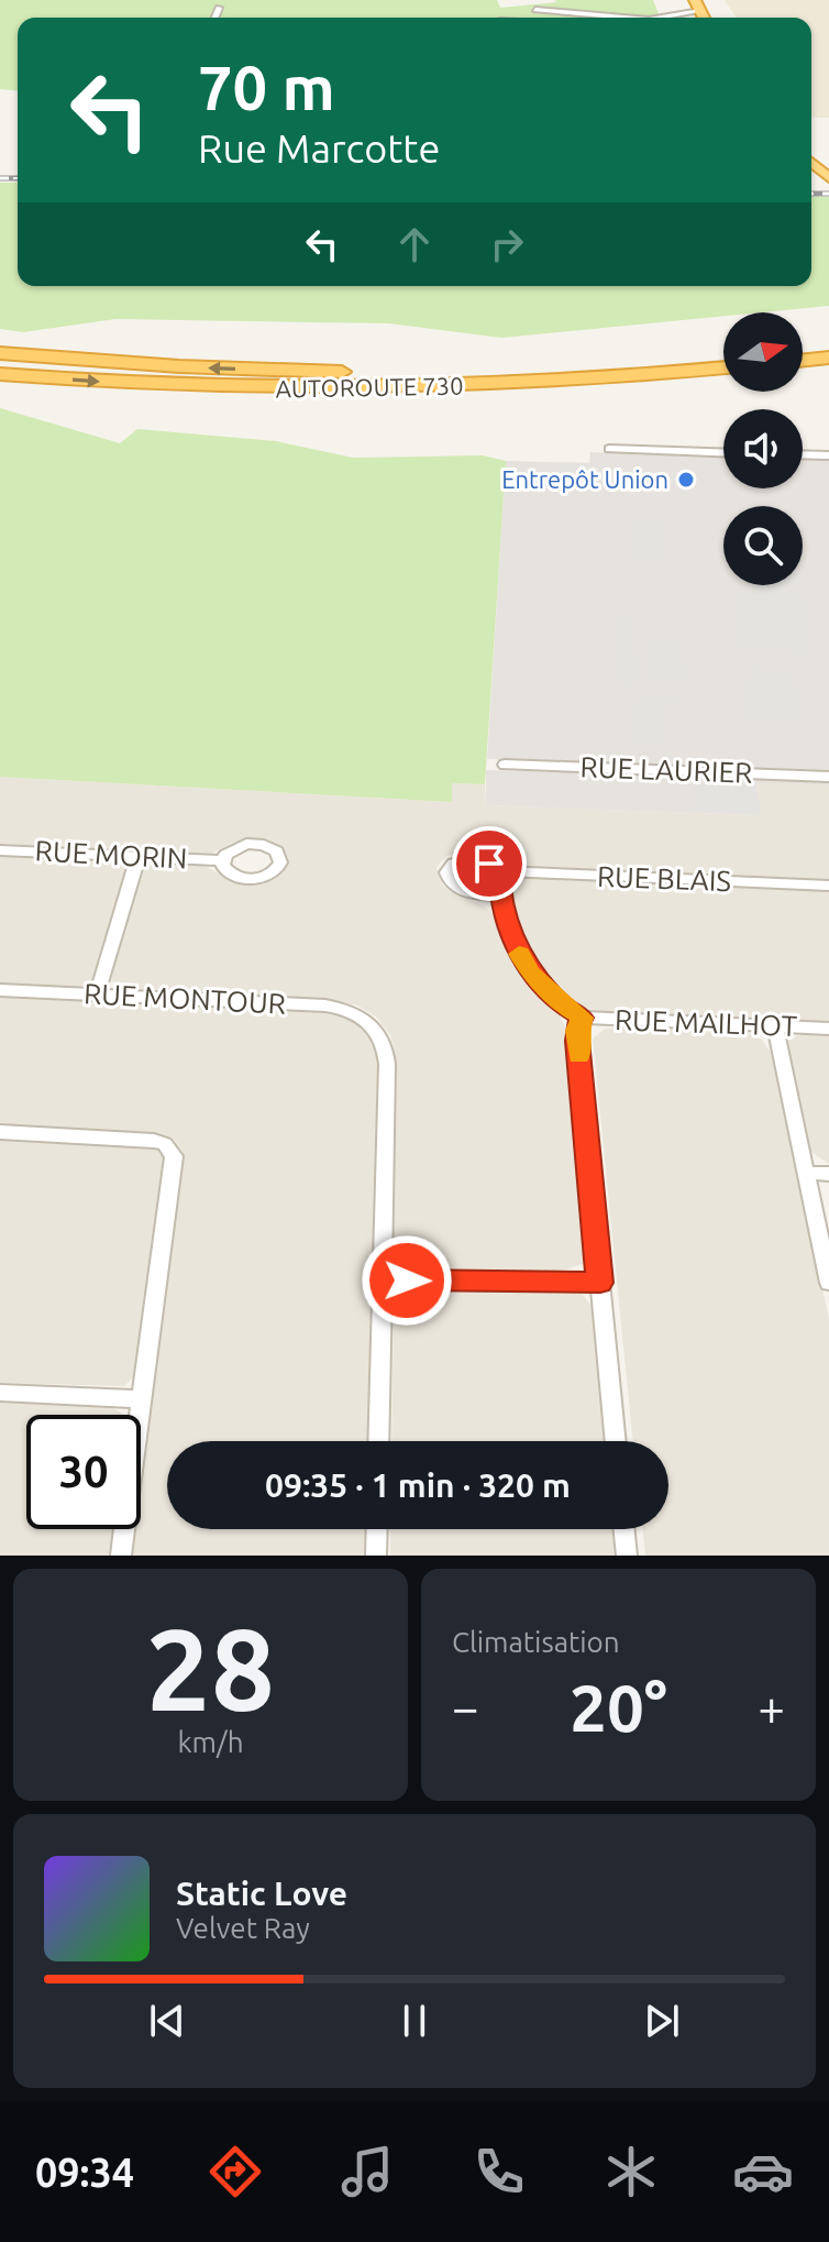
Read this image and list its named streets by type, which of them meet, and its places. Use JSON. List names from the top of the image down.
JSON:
{
  "streets": {
    "highway": ["AUTOROUTE 730"],
    "street": [
      "RUE LAURIER",
      "RUE MORIN",
      "RUE BLAIS",
      "RUE MONTOUR",
      "RUE MAILHOT"
    ]
  },
  "places": ["Entrepôt Union"],
  "north": "right",
  "page": {
    "turn": ["70 m", "Rue Marcotte"],
    "limit": "30",
    "trip": "09:35 · 1 min · 320 m",
    "tile": [
      ["28", "km/h"],
      "Climatisation"
    ],
    "heat": ["−", "20°", "+"],
    "song": ["Static Love", "Velvet Ray"],
    "tabs": "09:34"
  }
}
